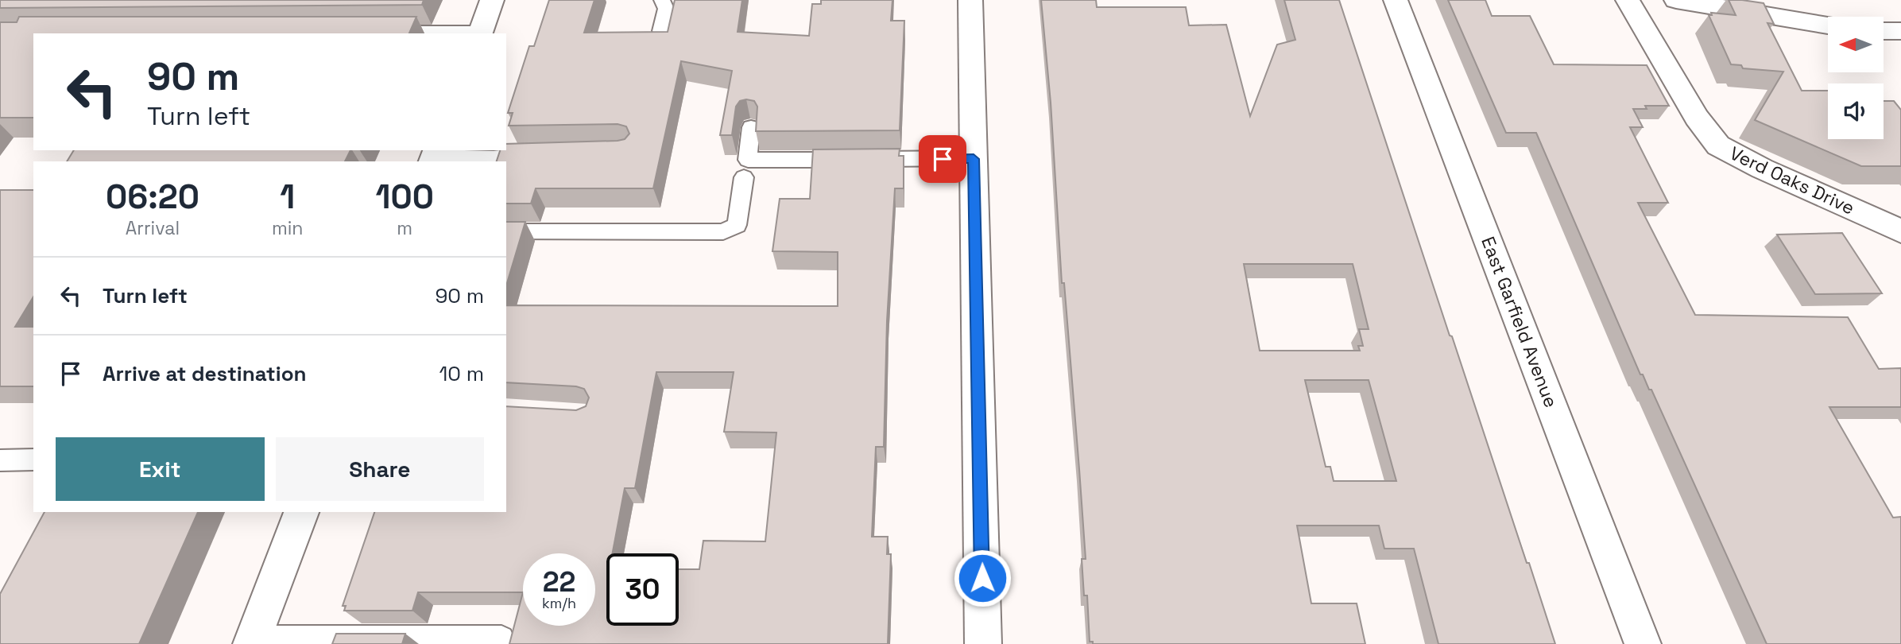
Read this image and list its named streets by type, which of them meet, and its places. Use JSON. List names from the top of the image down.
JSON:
{
  "streets": {
    "street": ["Verd Oaks Drive", "East Garfield Avenue"]
  },
  "north": "left",
  "page": {
    "turn": ["90 m", "Turn left"],
    "eta": [
      "06:20",
      "Arrival",
      "1",
      "min",
      "100",
      "m"
    ],
    "list": [
      {
        "name": "Turn left",
        "value": "90 m"
      },
      {
        "name": "Arrive at destination",
        "value": "10 m"
      }
    ],
    "buttons": ["Exit", "Share"],
    "speed": "22 km/h",
    "limit": "30"
  }
}
